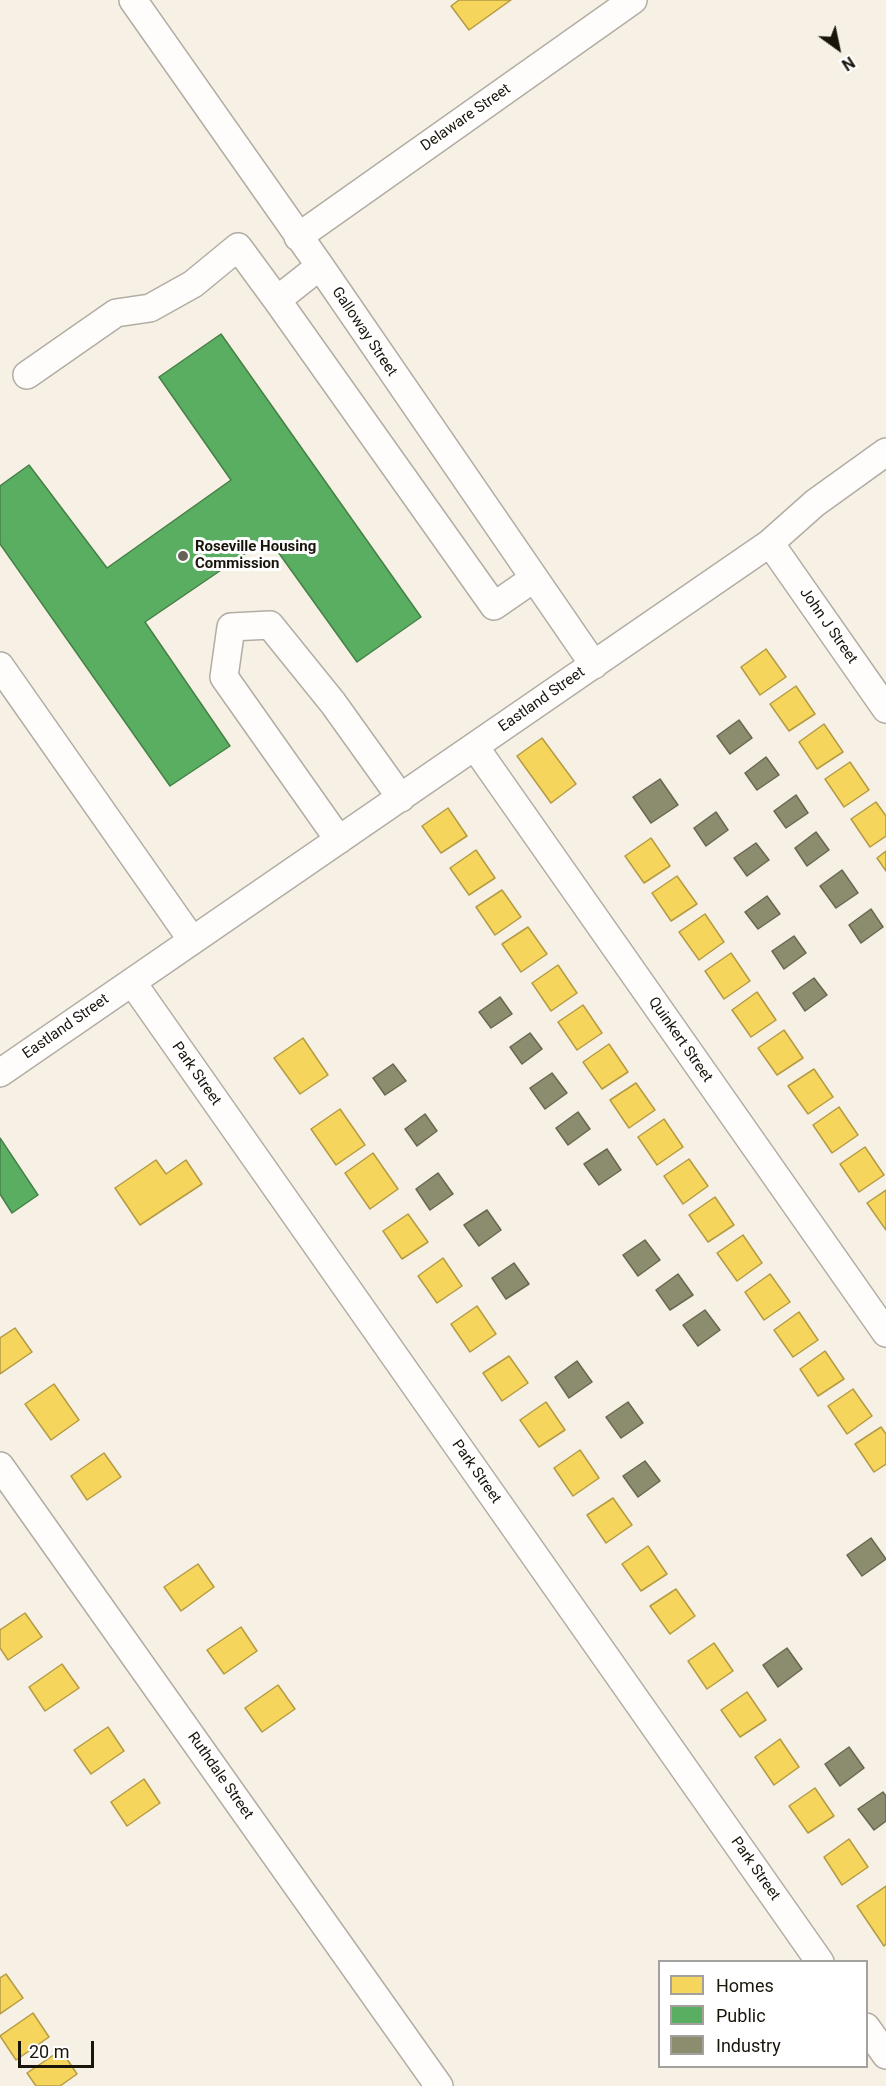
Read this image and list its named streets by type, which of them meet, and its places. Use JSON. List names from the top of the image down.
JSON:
{
  "streets": {
    "street": [
      "Delaware Street",
      "Galloway Street",
      "John J Street",
      "Eastland Street",
      "Quinkert Street",
      "Park Street",
      "Ruthdale Street"
    ]
  },
  "crossings": [
    ["Delaware Street", "Galloway Street"],
    ["Galloway Street", "Eastland Street"],
    ["John J Street", "Eastland Street"],
    ["Eastland Street", "Quinkert Street"],
    ["Eastland Street", "Park Street"]
  ],
  "places": ["Roseville Housing Commission"],
  "legend": ["Homes", "Public", "Industry"],
  "scale_bar": "20 m",
  "north": "bottom right"
}
